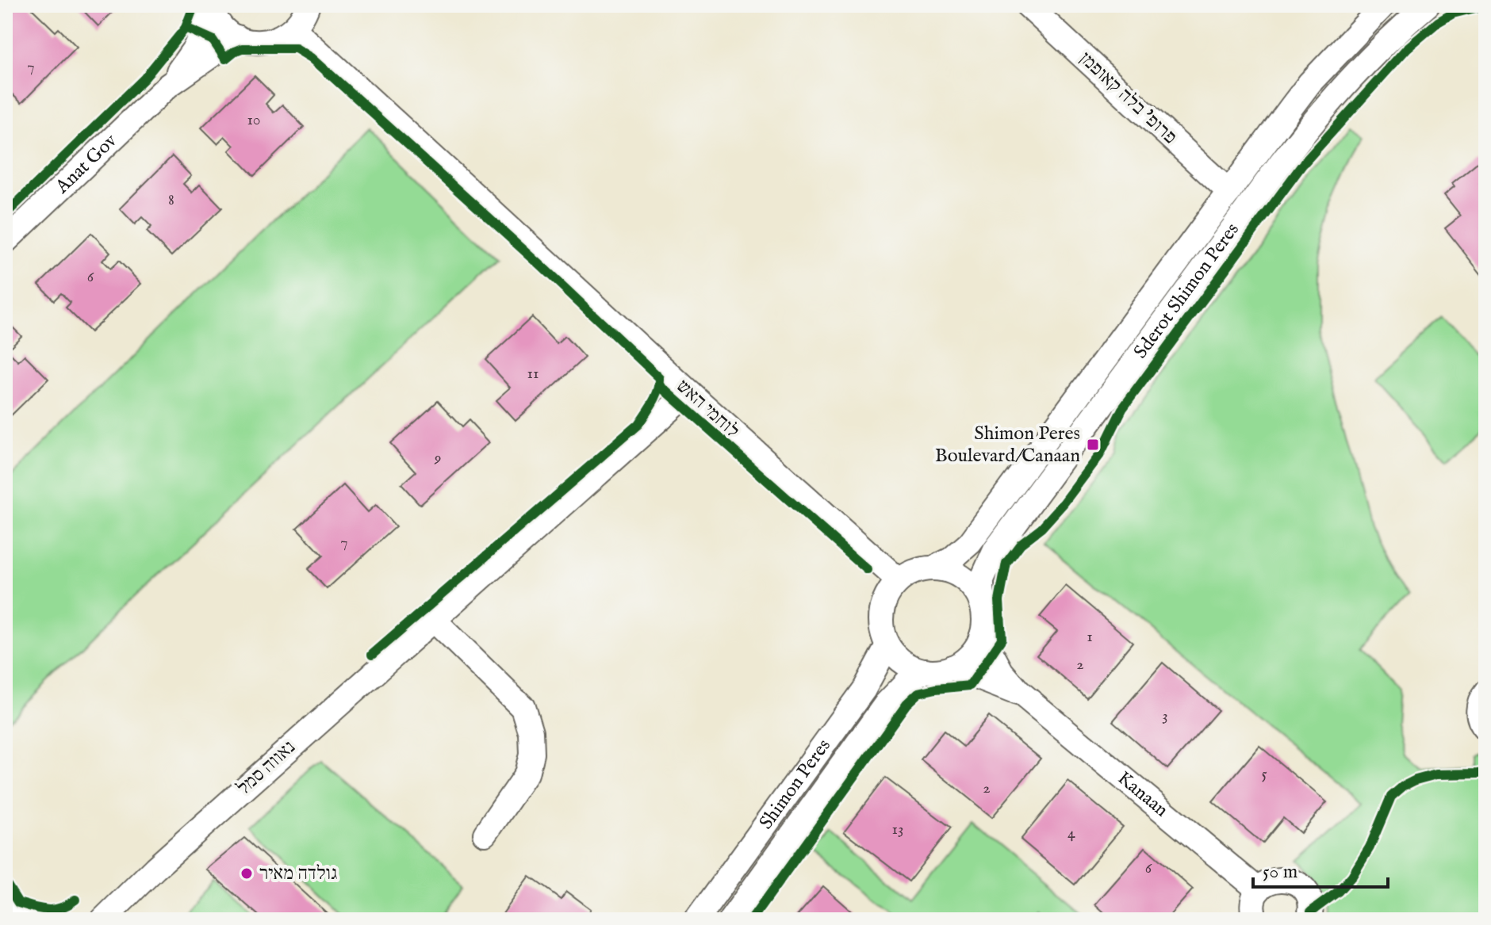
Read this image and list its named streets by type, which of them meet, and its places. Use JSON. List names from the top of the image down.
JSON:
{
  "streets": {
    "street": [
      "פרופ' בלה קאופמן",
      "Anat Gov",
      "Sderot Shimon Peres",
      "לוחמי האש",
      "נאווה סמל",
      "Shimon Peres",
      "Kanaan"
    ]
  },
  "crossings": [
    ["פרופ' בלה קאופמן", "Sderot Shimon Peres"],
    ["Sderot Shimon Peres", "לוחמי האש"],
    ["Sderot Shimon Peres", "Shimon Peres"],
    ["Sderot Shimon Peres", "Kanaan"],
    ["לוחמי האש", "נאווה סמל"],
    ["לוחמי האש", "Shimon Peres"],
    ["לוחמי האש", "Kanaan"],
    ["Shimon Peres", "Kanaan"]
  ],
  "places": {
    "transit": ["Shimon Peres Boulevard/Canaan"],
    "other": ["גולדה מאיר"]
  },
  "house_numbers": [
    "7",
    "10",
    "8",
    "6",
    "11",
    "9",
    "7",
    "1",
    "2",
    "3",
    "5",
    "2",
    "13",
    "4",
    "6"
  ],
  "scale_bar": "50 m"
}
